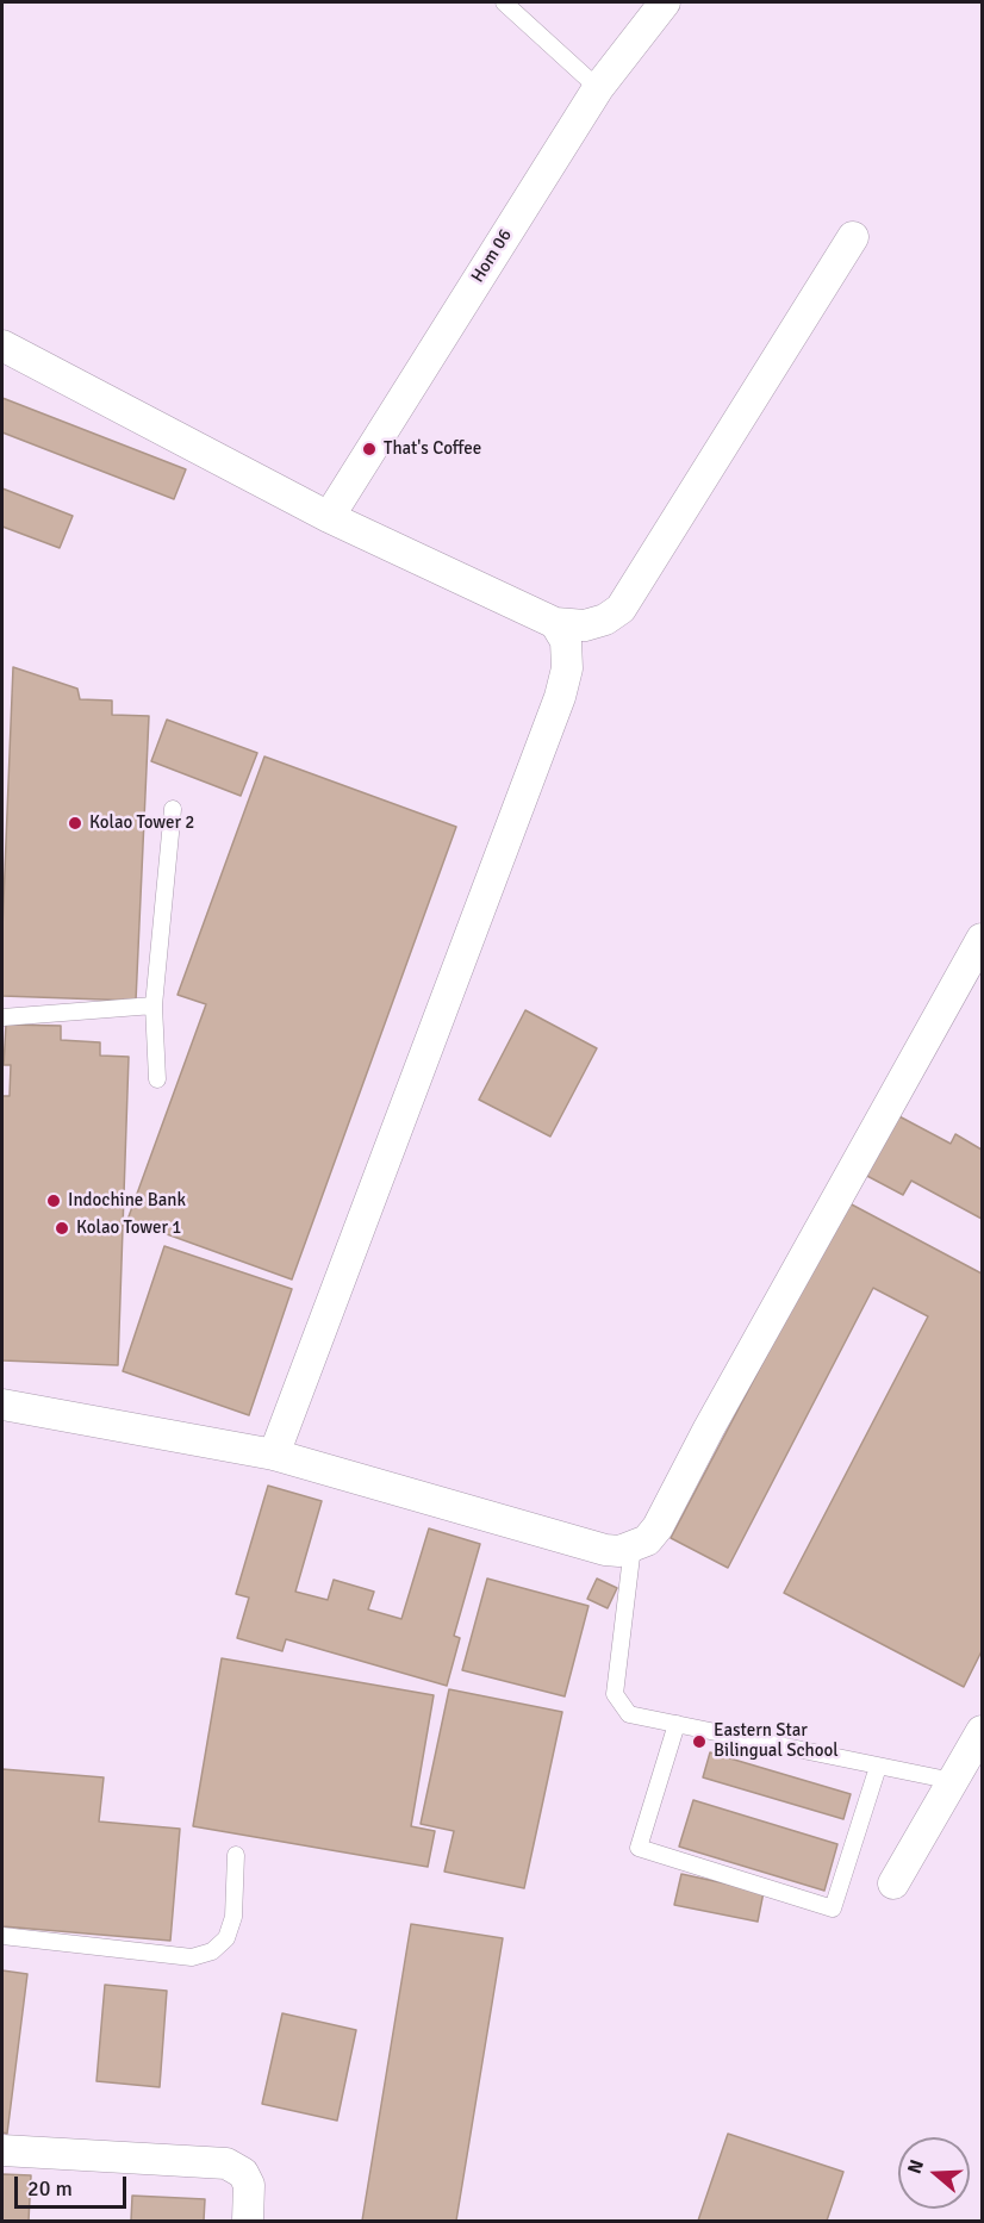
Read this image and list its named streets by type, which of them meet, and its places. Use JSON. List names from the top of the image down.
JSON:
{
  "streets": {
    "street": ["Hom 06"]
  },
  "places": [
    "That's Coffee",
    "Kolao Tower 2",
    "Indochine Bank",
    "Kolao Tower 1",
    "Eastern Star Bilingual School"
  ],
  "scale_bar": "20 m",
  "north": "left"
}
